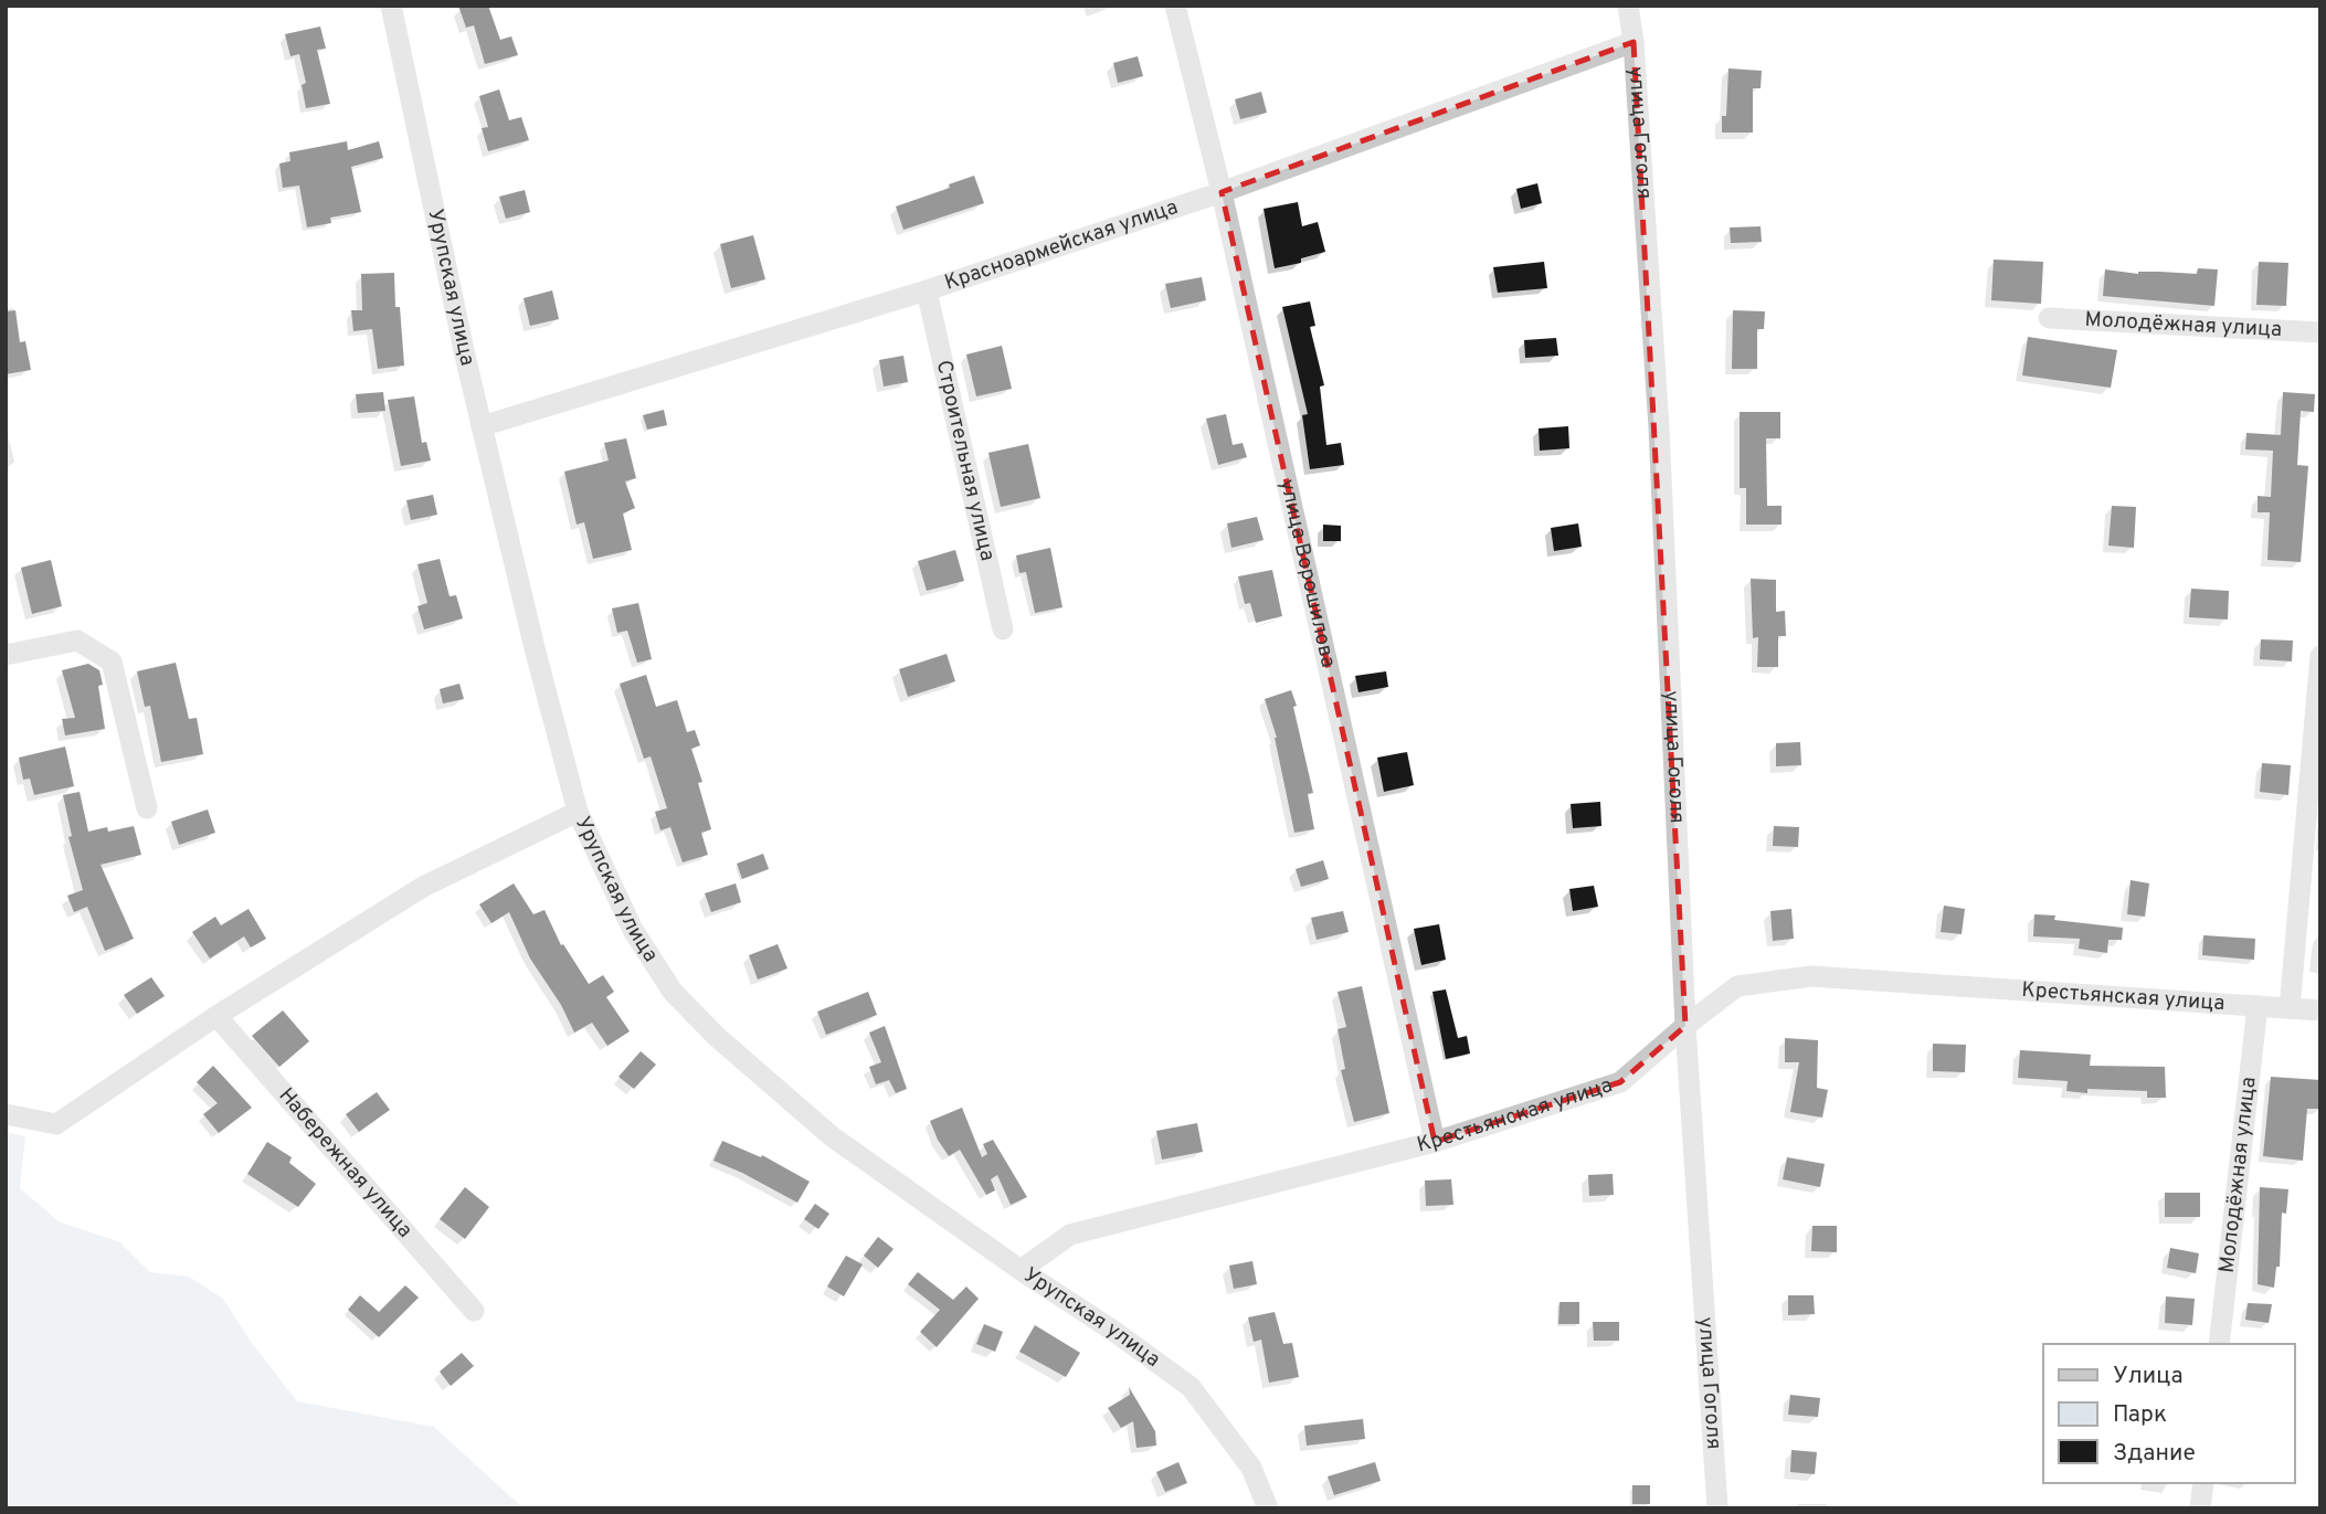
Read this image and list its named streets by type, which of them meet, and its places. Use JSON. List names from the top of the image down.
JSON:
{
  "streets": {
    "street": [
      "улица Гоголя",
      "Красноармейская улица",
      "Урупская улица",
      "Молодёжная улица",
      "Строительная улица",
      "улица Ворошилова",
      "Крестьянская улица",
      "Набережная улица"
    ]
  },
  "crossings": [
    ["улица Гоголя", "Красноармейская улица"],
    ["улица Гоголя", "Крестьянская улица"],
    ["Красноармейская улица", "Урупская улица"],
    ["Красноармейская улица", "Строительная улица"],
    ["Красноармейская улица", "улица Ворошилова"],
    ["Урупская улица", "Крестьянская улица"],
    ["Молодёжная улица", "Крестьянская улица"],
    ["улица Ворошилова", "Крестьянская улица"]
  ],
  "legend": ["Улица", "Парк", "Здание"]
}
